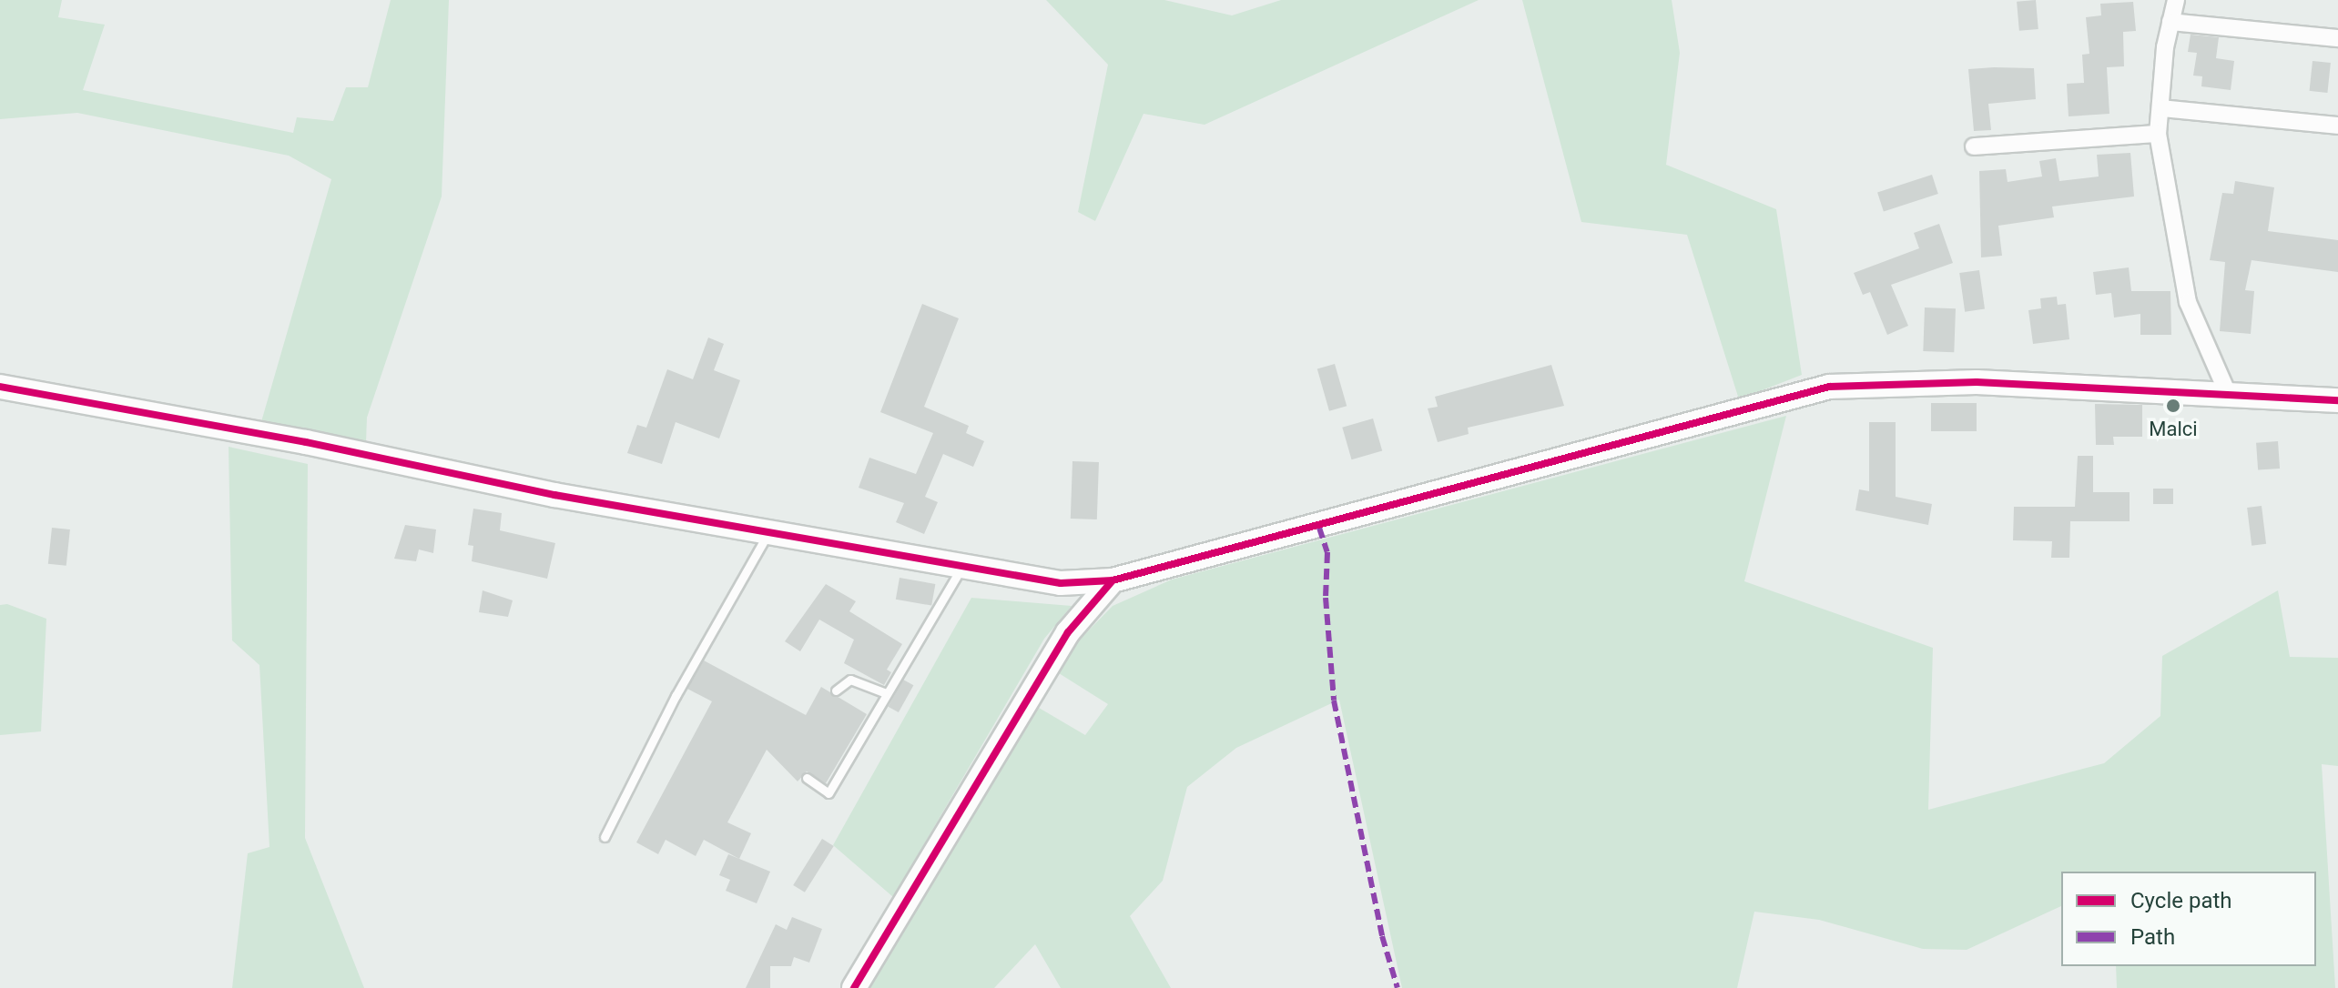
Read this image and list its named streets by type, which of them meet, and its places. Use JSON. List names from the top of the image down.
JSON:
{
  "places": ["Malci"],
  "legend": ["Cycle path", "Path"]
}
